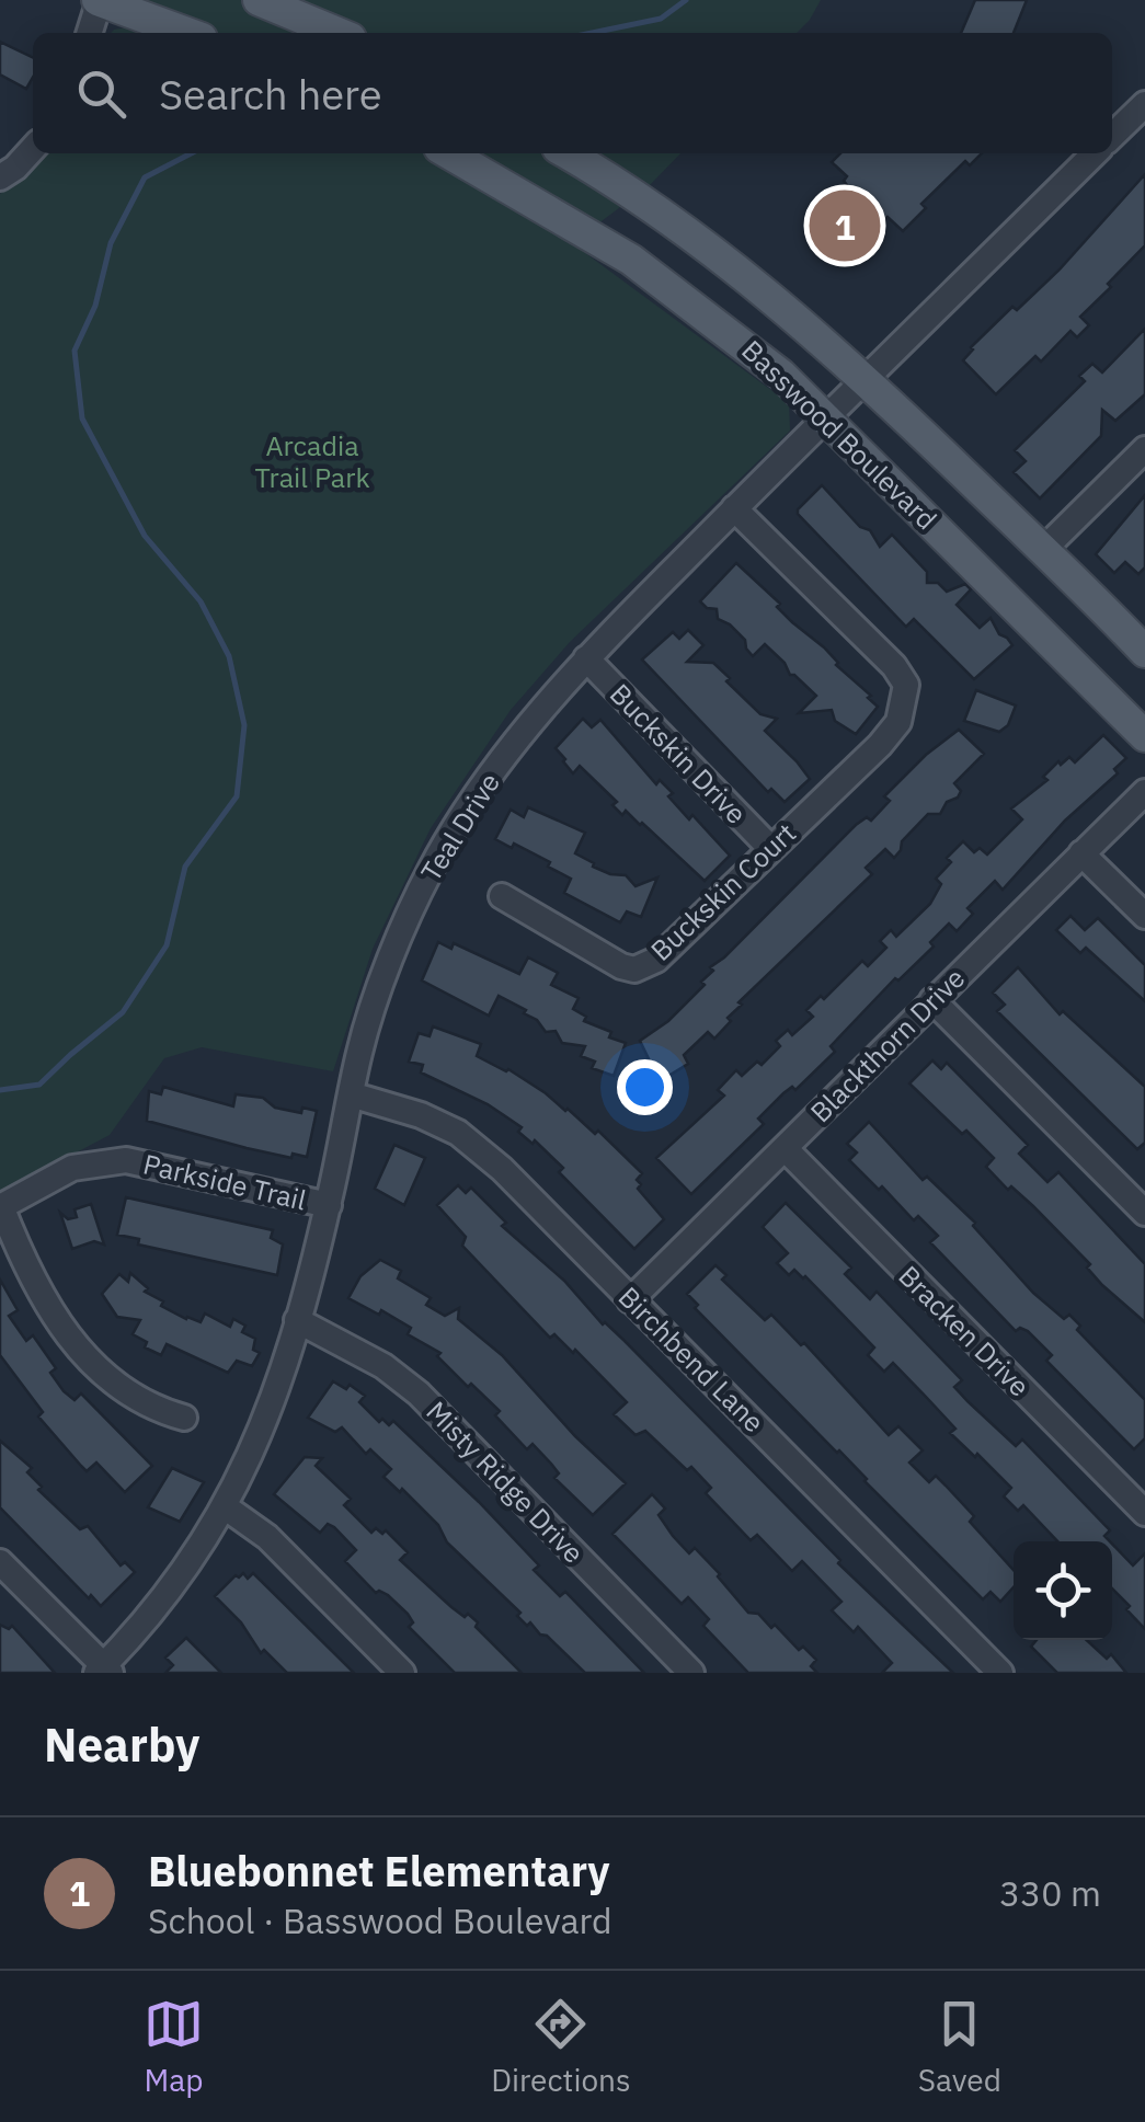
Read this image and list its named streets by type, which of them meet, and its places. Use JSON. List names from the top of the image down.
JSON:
{
  "streets": {
    "main road": ["Basswood Boulevard"],
    "street": [
      "Buckskin Drive",
      "Teal Drive",
      "Buckskin Court",
      "Blackthorn Drive",
      "Parkside Trail",
      "Bracken Drive",
      "Birchbend Lane",
      "Misty Ridge Drive"
    ]
  },
  "crossings": [
    ["Basswood Boulevard", "Teal Drive"],
    ["Buckskin Drive", "Teal Drive"],
    ["Buckskin Drive", "Buckskin Court"],
    ["Teal Drive", "Buckskin Court"],
    ["Teal Drive", "Parkside Trail"],
    ["Teal Drive", "Birchbend Lane"],
    ["Teal Drive", "Misty Ridge Drive"],
    ["Blackthorn Drive", "Bracken Drive"],
    ["Blackthorn Drive", "Birchbend Lane"]
  ],
  "parks": ["Arcadia Trail Park"],
  "page": {
    "search": "Search here",
    "pins": "1",
    "heading": "Nearby",
    "list": [
      {
        "mark": "1",
        "name": "Bluebonnet Elementary",
        "note": "School · Basswood Boulevard",
        "value": "330 m"
      }
    ],
    "nav": ["Map", "Directions", "Saved"]
  }
}
